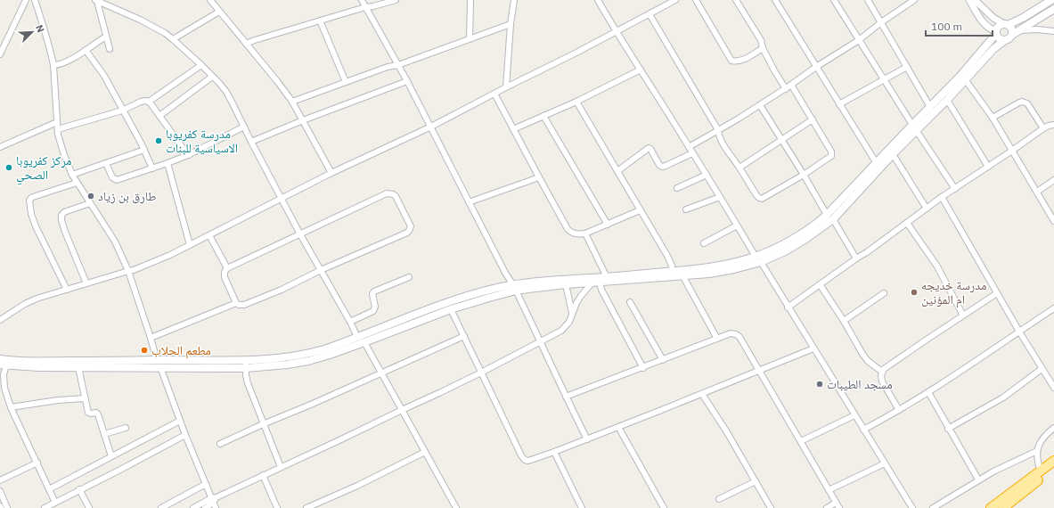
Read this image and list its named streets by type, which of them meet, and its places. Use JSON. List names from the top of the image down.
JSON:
{
  "places": [
    "مدرسة كفريوبا الاسياسية للبنات",
    "مركز كفريوبا الصحي",
    "طارق بن زياد",
    "مدرسة خديجه ام المؤنين",
    "مطعم الحلاب",
    "مسجد الطيبات"
  ],
  "scale_bar": "100 m",
  "north": "top right"
}
